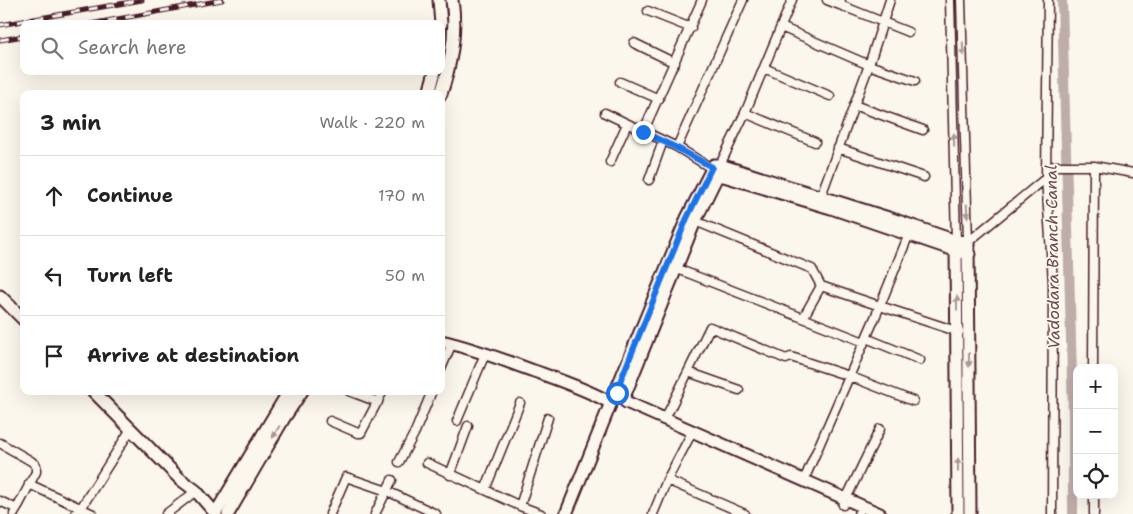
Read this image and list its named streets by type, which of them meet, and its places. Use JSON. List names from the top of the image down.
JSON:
{
  "water": ["Vadodara Branch Canal"],
  "page": {
    "search": "Search here",
    "heading": ["3 min", "Walk · 220 m"],
    "list": [
      ["Continue", "170 m"],
      ["Turn left", "50 m"],
      "Arrive at destination"
    ],
    "map_buttons": ["+", "−"]
  }
}
